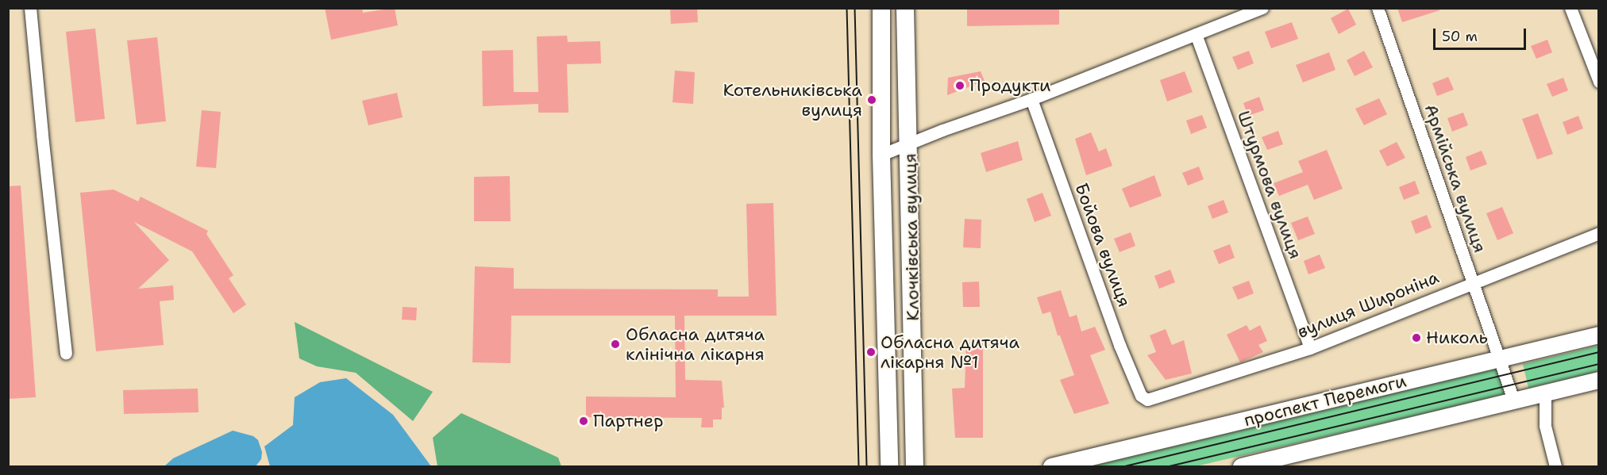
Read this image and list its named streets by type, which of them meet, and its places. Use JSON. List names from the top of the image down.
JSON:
{
  "streets": {
    "main road": ["Клочківська вулиця", "проспект Перемоги"],
    "street": [
      "Армійська вулиця",
      "Штурмова вулиця",
      "Бойова вулиця",
      "вулиця Широніна"
    ]
  },
  "crossings": [
    ["Армійська вулиця", "вулиця Широніна"],
    ["Армійська вулиця", "проспект Перемоги"],
    ["Штурмова вулиця", "вулиця Широніна"],
    ["Бойова вулиця", "вулиця Широніна"]
  ],
  "places": [
    "Продукти",
    "Котельниківська вулиця",
    "Николь",
    "Обласна дитяча клінічна лікарня",
    "Обласна дитяча лікарня №1",
    "Партнер"
  ],
  "scale_bar": "50 m"
}
